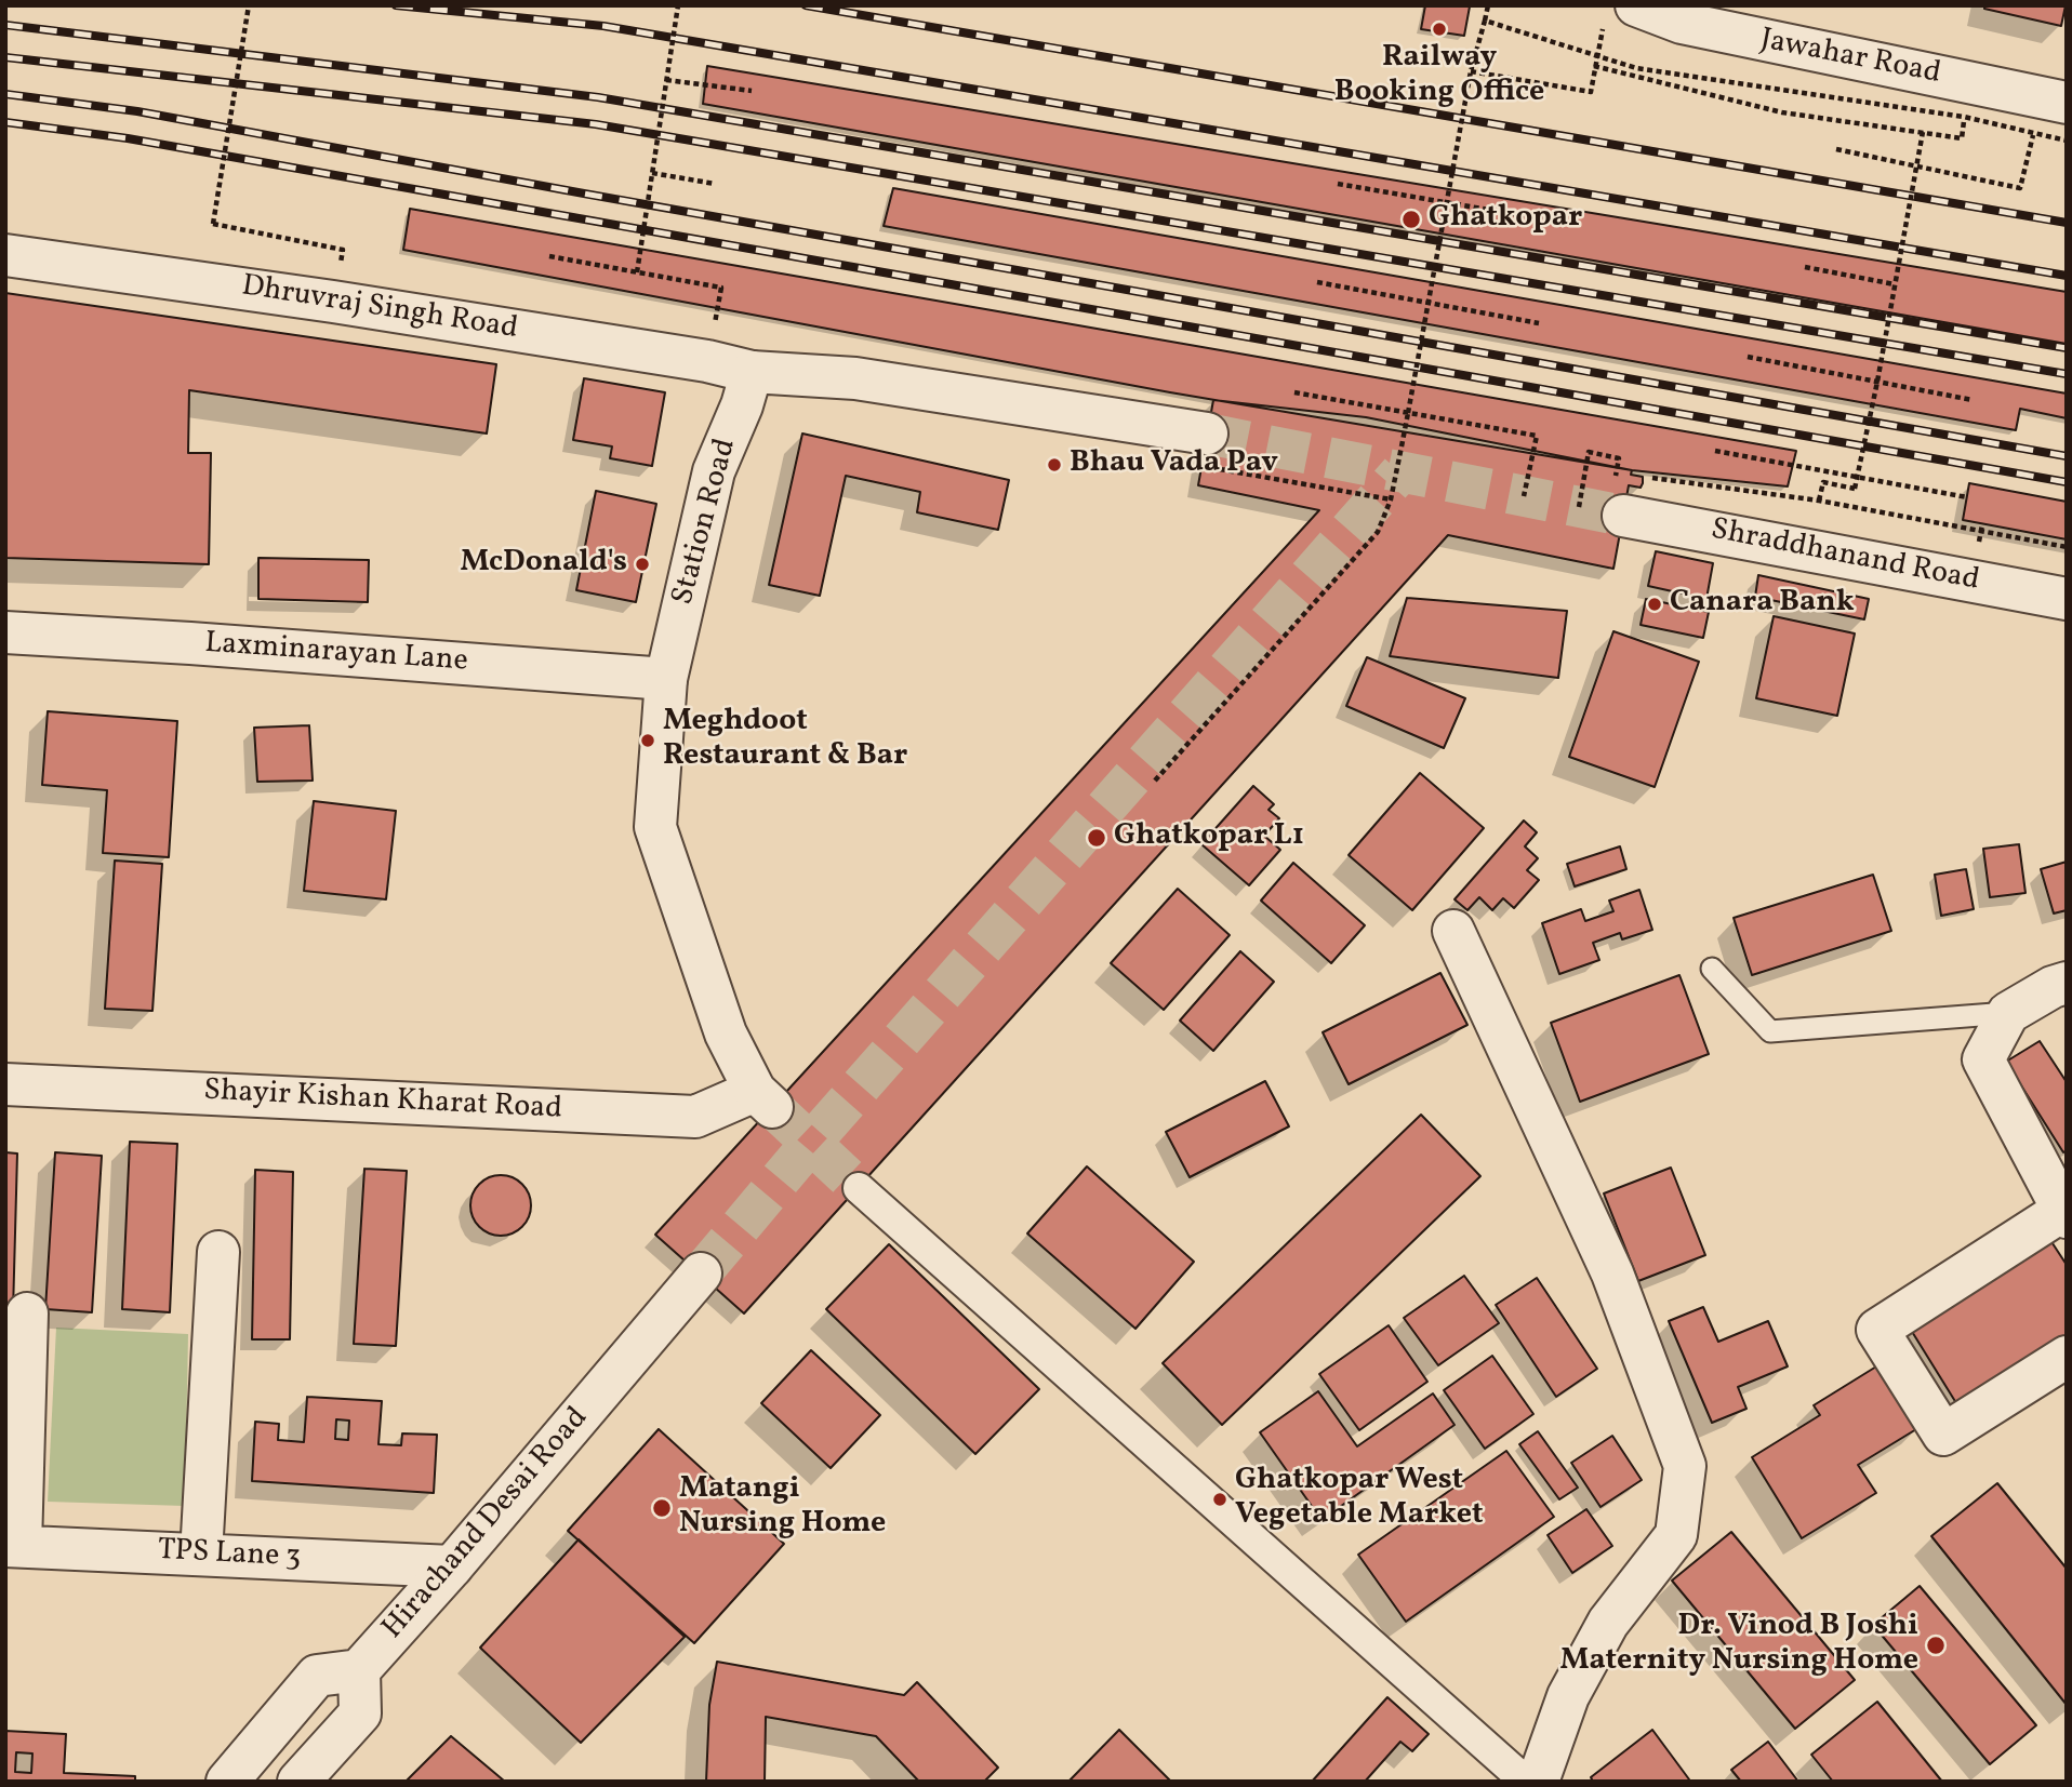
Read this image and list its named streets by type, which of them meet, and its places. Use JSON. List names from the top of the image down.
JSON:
{
  "streets": {
    "street": [
      "Jawahar Road",
      "Dhruvraj Singh Road",
      "Station Road",
      "Shraddhanand Road",
      "Laxminarayan Lane",
      "Shayir Kishan Kharat Road",
      "Hirachand Desai Road",
      "TPS Lane 3"
    ]
  },
  "crossings": [
    ["Dhruvraj Singh Road", "Station Road"],
    ["Station Road", "Laxminarayan Lane"],
    ["Station Road", "Shayir Kishan Kharat Road"],
    ["Hirachand Desai Road", "TPS Lane 3"]
  ],
  "places": [
    "Railway Booking Office",
    "Ghatkopar",
    "Bhau Vada Pav",
    "McDonald's",
    "Canara Bank",
    "Meghdoot Restaurant & Bar",
    "Ghatkopar L1",
    "Ghatkopar West Vegetable Market",
    "Matangi Nursing Home",
    "Dr. Vinod B Joshi Maternity Nursing Home"
  ]
}
